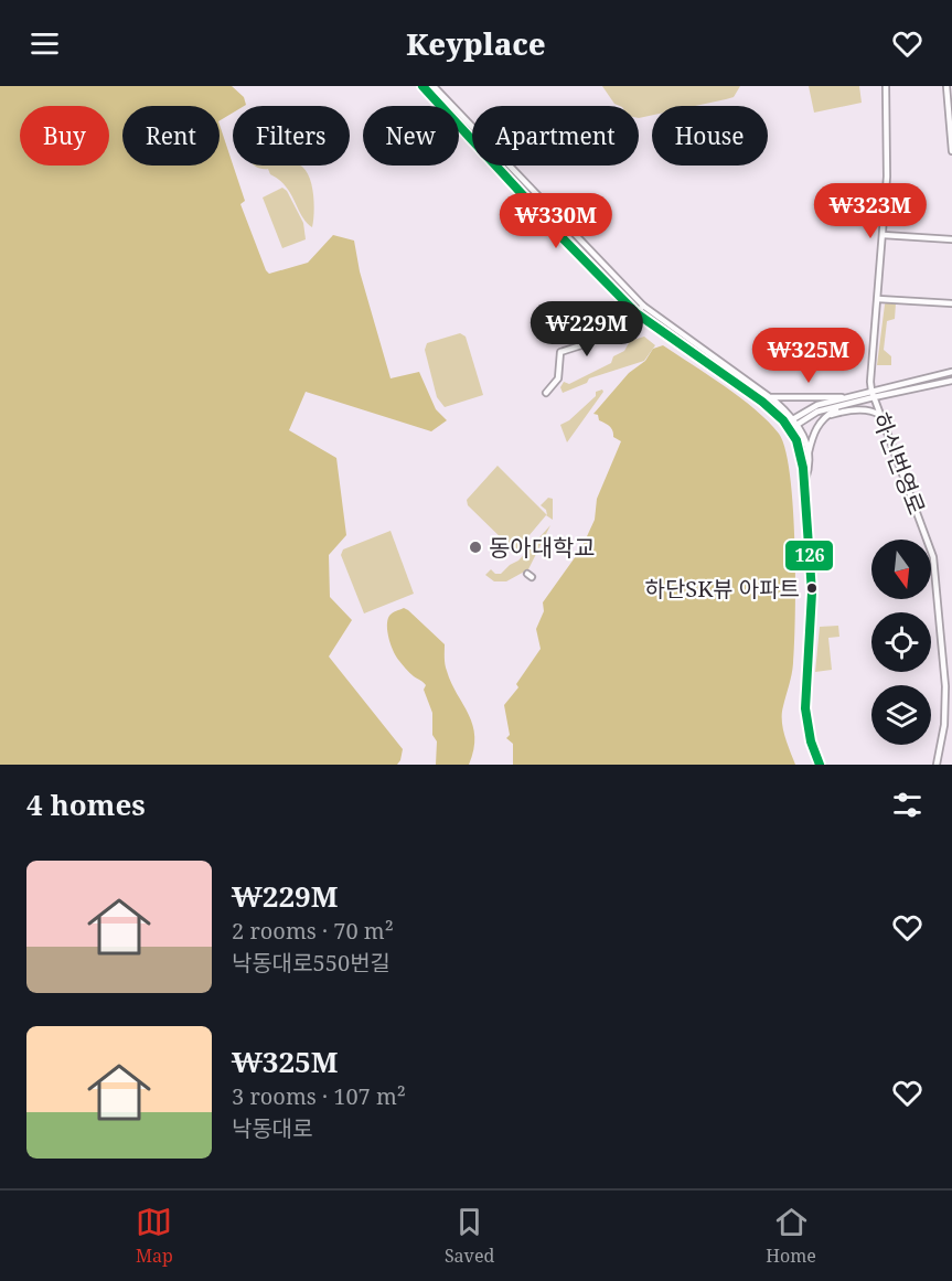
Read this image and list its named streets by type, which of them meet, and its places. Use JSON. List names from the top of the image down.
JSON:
{
  "streets": {
    "street": ["하신번영로"]
  },
  "places": ["동아대학교", "하단SK뷰 아파트"],
  "lines": ["transit line 126"],
  "north": "bottom",
  "page": {
    "header": "Keyplace",
    "chip": [
      "Buy",
      "Rent",
      "Filters",
      "New",
      "Apartment",
      "House"
    ],
    "price": [
      "₩323M",
      "₩330M",
      "₩229M",
      "₩325M"
    ],
    "heading": "4 homes",
    "list": [
      {
        "name": "₩229M",
        "note": "2 rooms · 70 m² · 낙동대로550번길"
      },
      {
        "name": "₩325M",
        "note": "3 rooms · 107 m² · 낙동대로"
      }
    ],
    "tabs": ["Map", "Saved", "Home"]
  }
}
